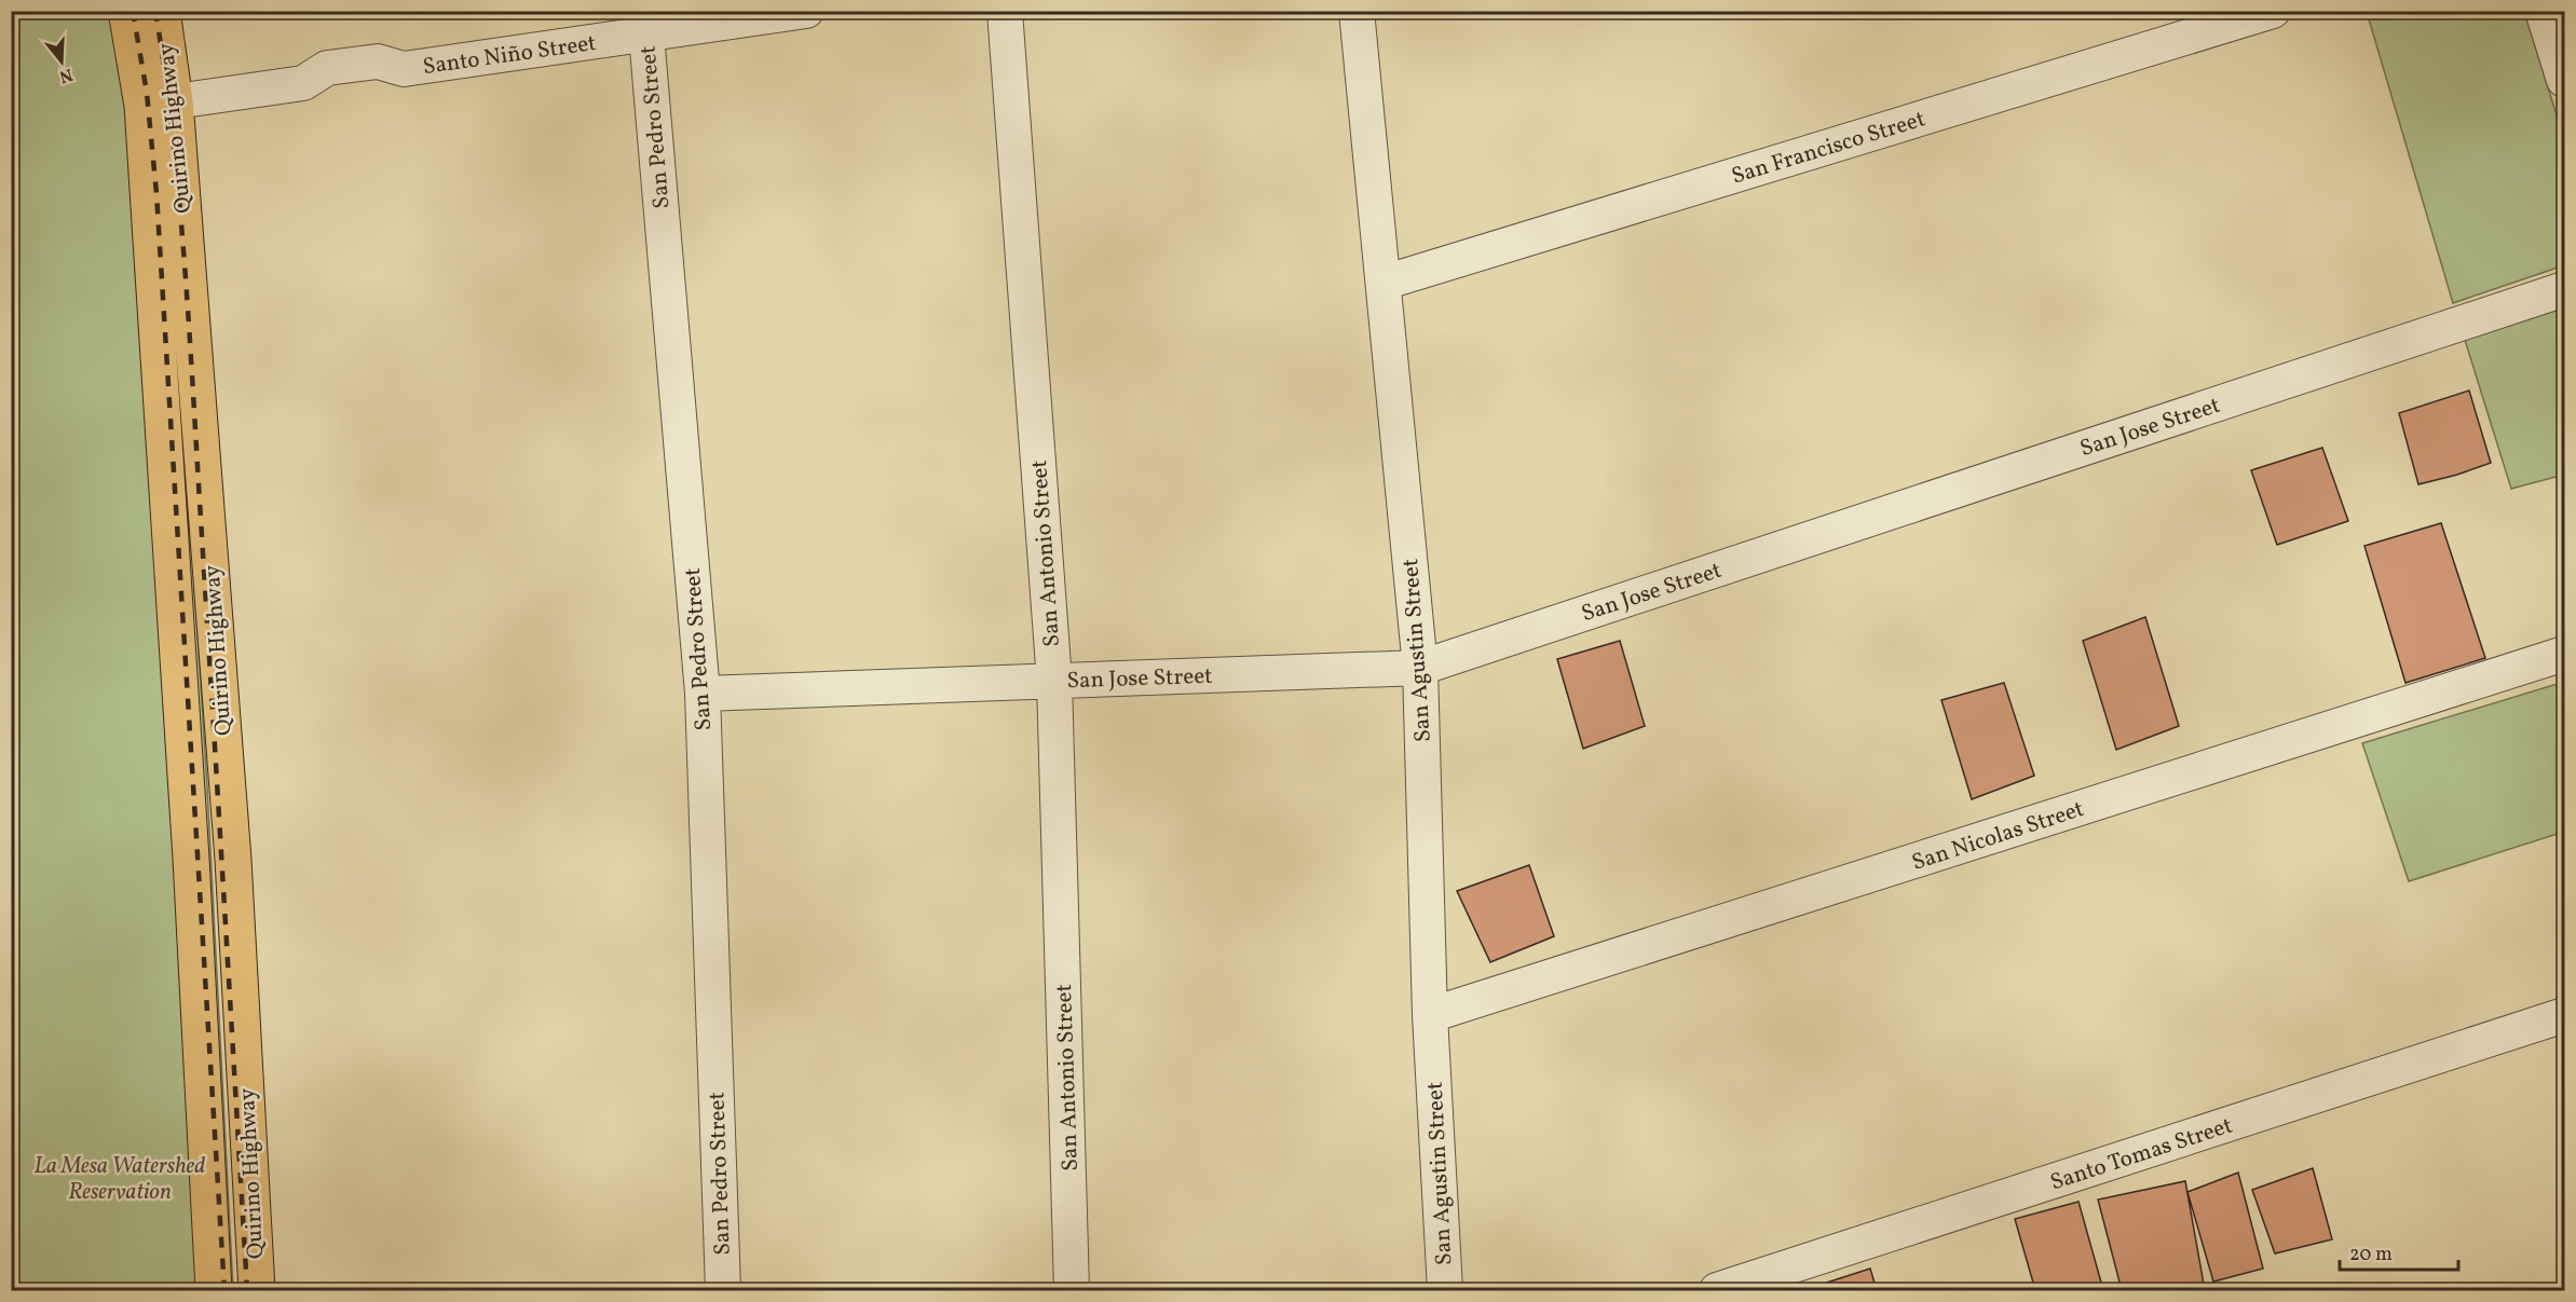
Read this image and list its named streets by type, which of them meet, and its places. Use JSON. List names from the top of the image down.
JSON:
{
  "streets": {
    "main road": ["Quirino Highway"],
    "street": [
      "Santo Niño Street",
      "San Pedro Street",
      "San Francisco Street",
      "San Jose Street",
      "San Antonio Street",
      "San Agustin Street",
      "San Nicolas Street",
      "Santo Tomas Street"
    ]
  },
  "crossings": [
    ["Santo Niño Street", "San Pedro Street"],
    ["Santo Niño Street", "Quirino Highway"],
    ["San Pedro Street", "San Jose Street"],
    ["San Francisco Street", "San Agustin Street"],
    ["San Jose Street", "San Antonio Street"],
    ["San Jose Street", "San Agustin Street"],
    ["San Agustin Street", "San Nicolas Street"]
  ],
  "parks": ["La Mesa Watershed Reservation"],
  "scale_bar": "20 m",
  "north": "bottom"
}
